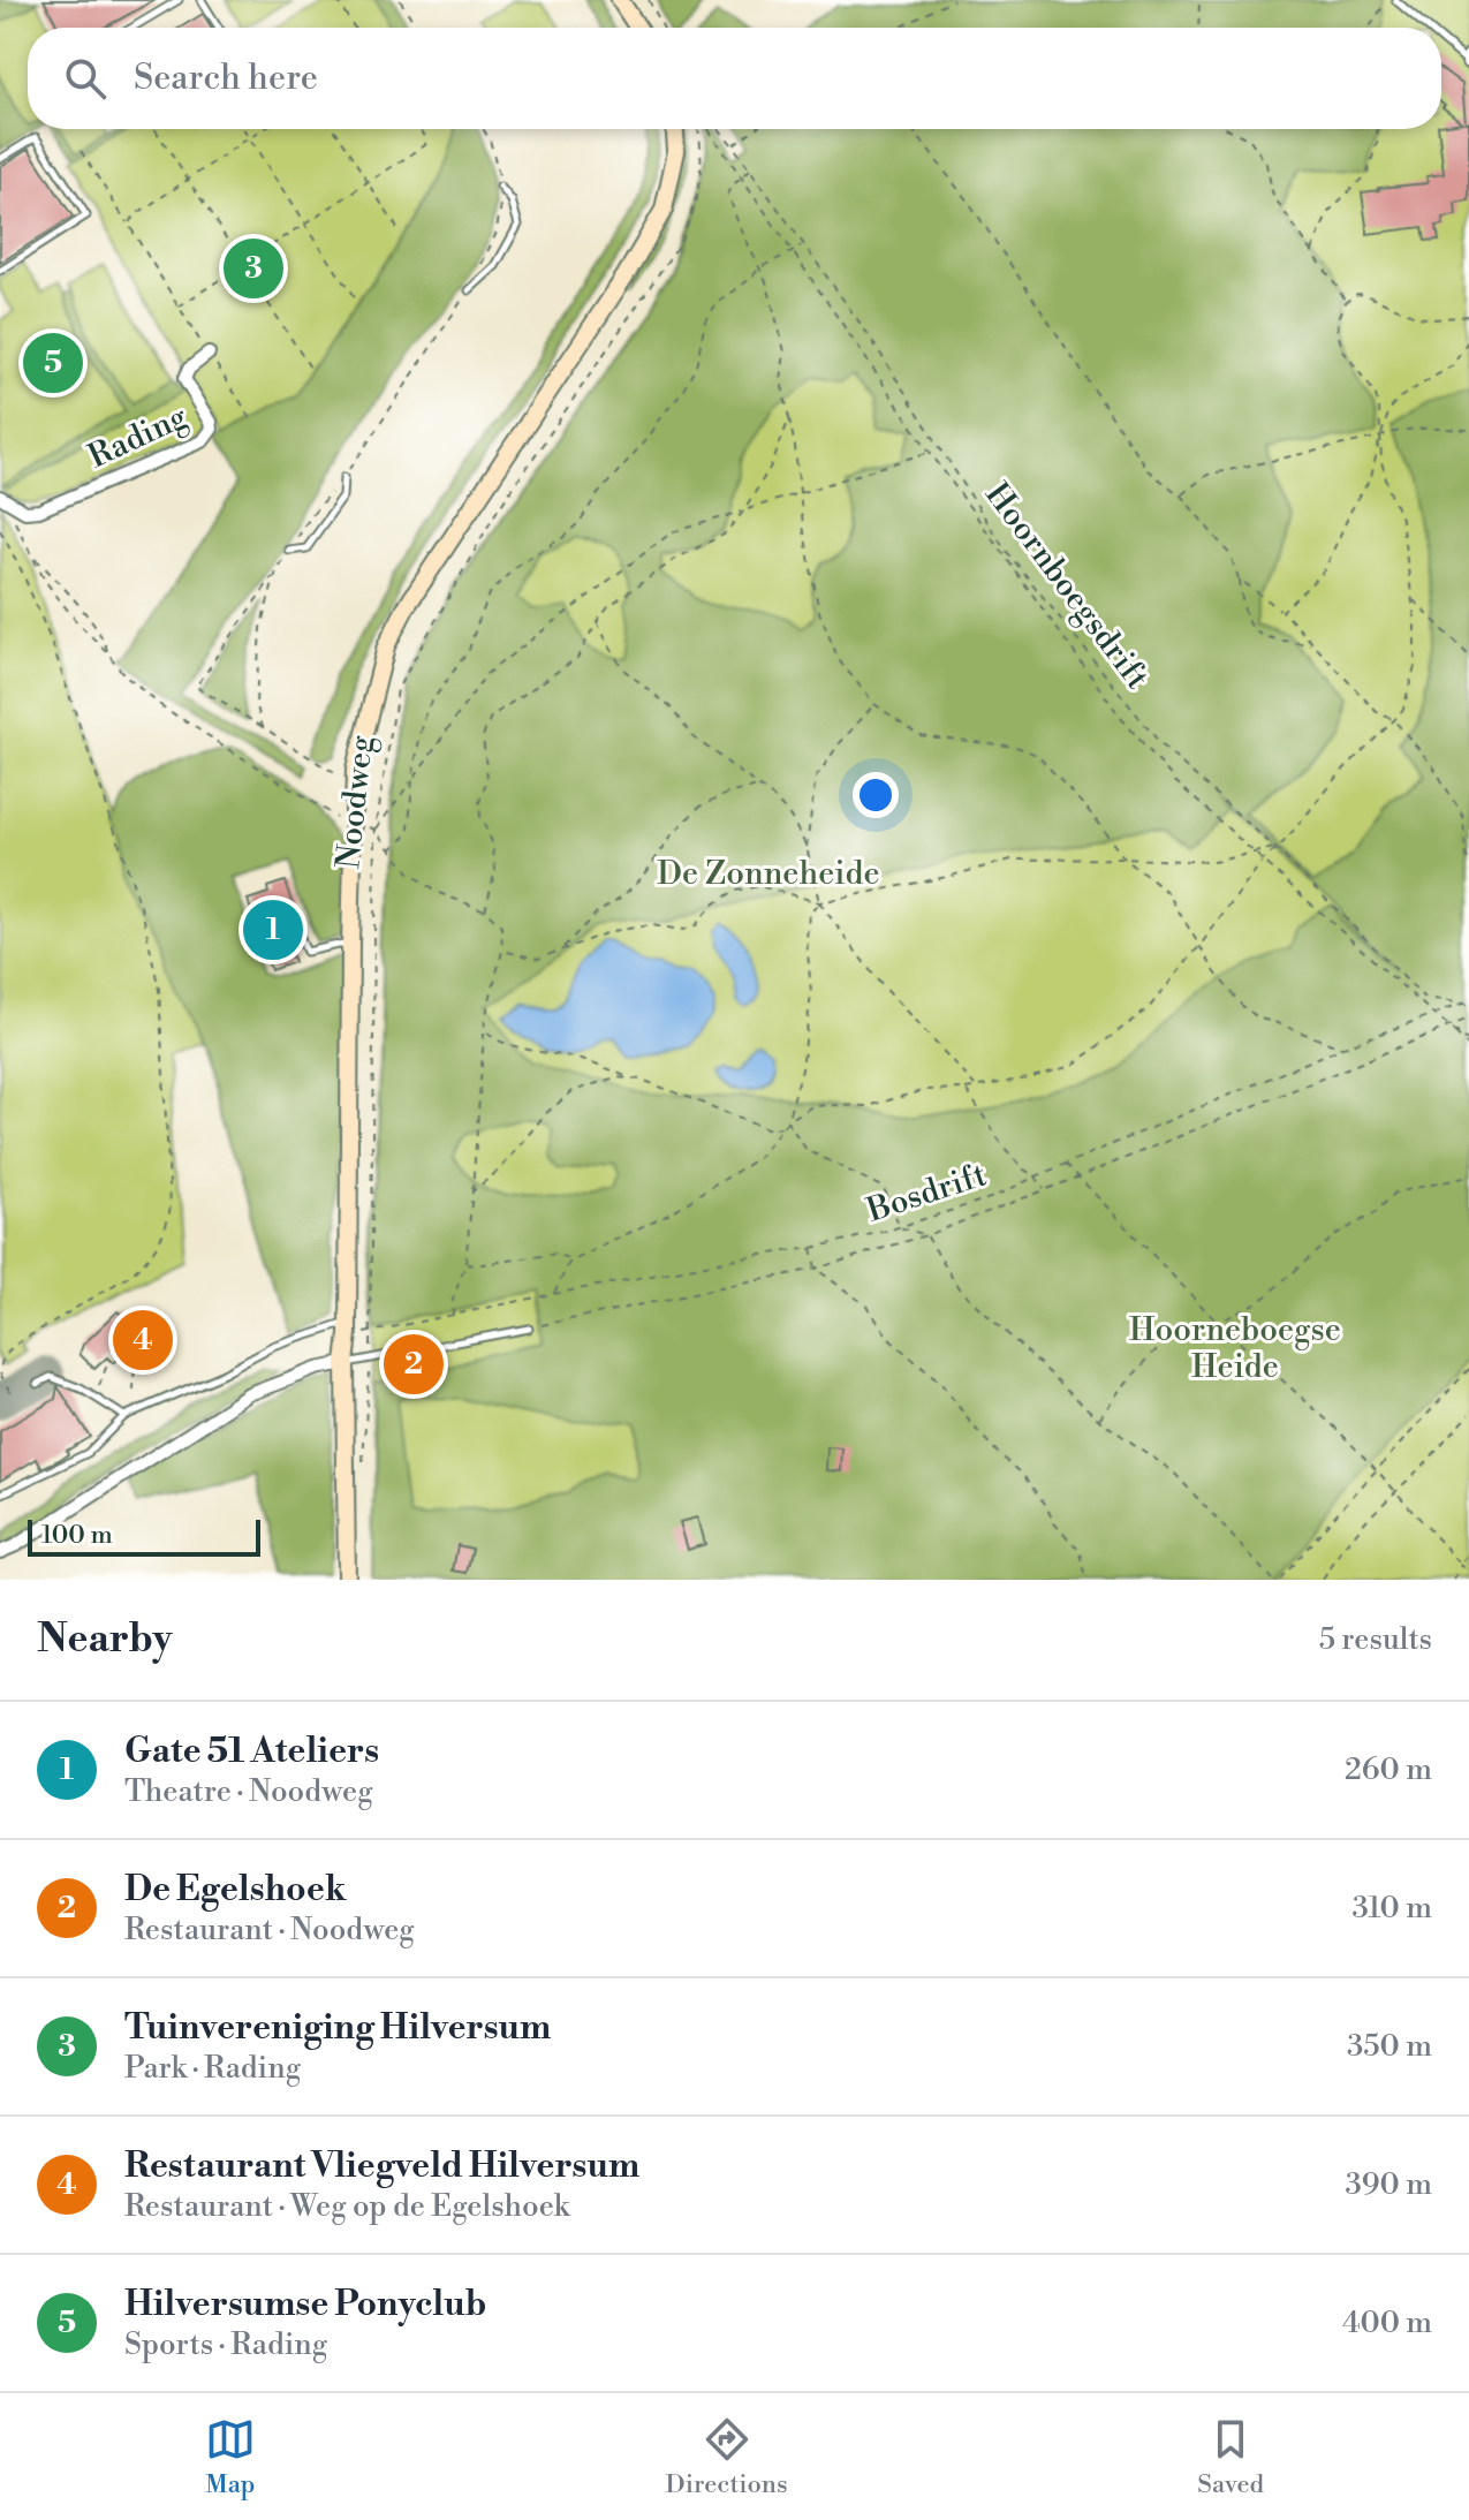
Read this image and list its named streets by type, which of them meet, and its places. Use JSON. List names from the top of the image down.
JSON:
{
  "streets": {
    "main road": ["Noodweg"],
    "street": ["Rading"],
    "path": ["Hoornboegsdrift", "Bosdrift"]
  },
  "crossings": [
    ["Hoornboegsdrift", "Bosdrift"],
    ["Noodweg", "Bosdrift"]
  ],
  "parks": ["De Zonneheide", "Hoorneboegse Heide"],
  "scale_bar": "100 m",
  "page": {
    "search": "Search here",
    "pins": [
      "3",
      "5",
      "1",
      "4",
      "2"
    ],
    "scale": "100 m",
    "heading": ["Nearby", "5 results"],
    "list": [
      {
        "mark": "1",
        "name": "Gate 51 Ateliers",
        "note": "Theatre · Noodweg",
        "value": "260 m"
      },
      {
        "mark": "2",
        "name": "De Egelshoek",
        "note": "Restaurant · Noodweg",
        "value": "310 m"
      },
      {
        "mark": "3",
        "name": "Tuinvereniging Hilversum",
        "note": "Park · Rading",
        "value": "350 m"
      },
      {
        "mark": "4",
        "name": "Restaurant Vliegveld Hilversum",
        "note": "Restaurant · Weg op de Egelshoek",
        "value": "390 m"
      },
      {
        "mark": "5",
        "name": "Hilversumse Ponyclub",
        "note": "Sports · Rading",
        "value": "400 m"
      }
    ],
    "nav": ["Map", "Directions", "Saved"]
  }
}
